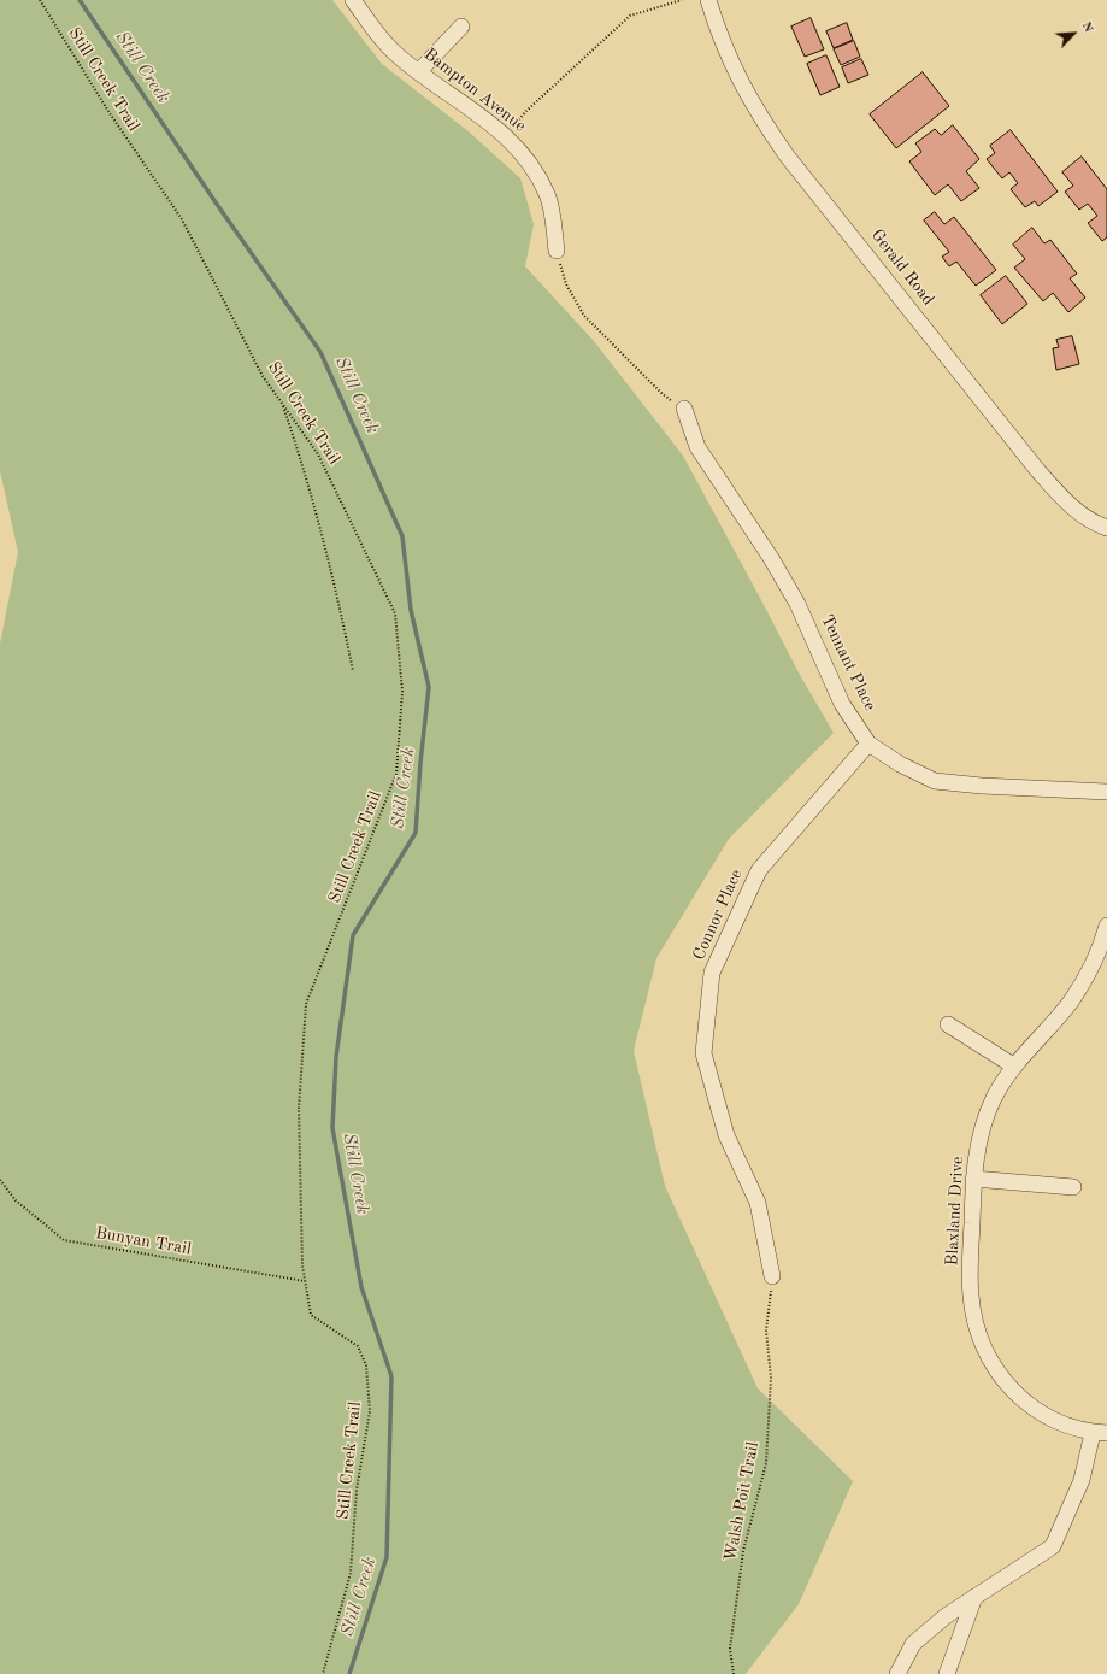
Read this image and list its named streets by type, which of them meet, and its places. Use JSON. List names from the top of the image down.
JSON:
{
  "streets": {
    "street": [
      "Bampton Avenue",
      "Gerald Road",
      "Tennant Place",
      "Connor Place",
      "Blaxland Drive"
    ],
    "path": ["Still Creek Trail", "Bunyan Trail", "Walsh Poit Trail"]
  },
  "crossings": [
    ["Still Creek Trail", "Bunyan Trail"],
    ["Tennant Place", "Connor Place"],
    ["Connor Place", "Walsh Poit Trail"]
  ],
  "water": ["Still Creek"],
  "north": "top right"
}
